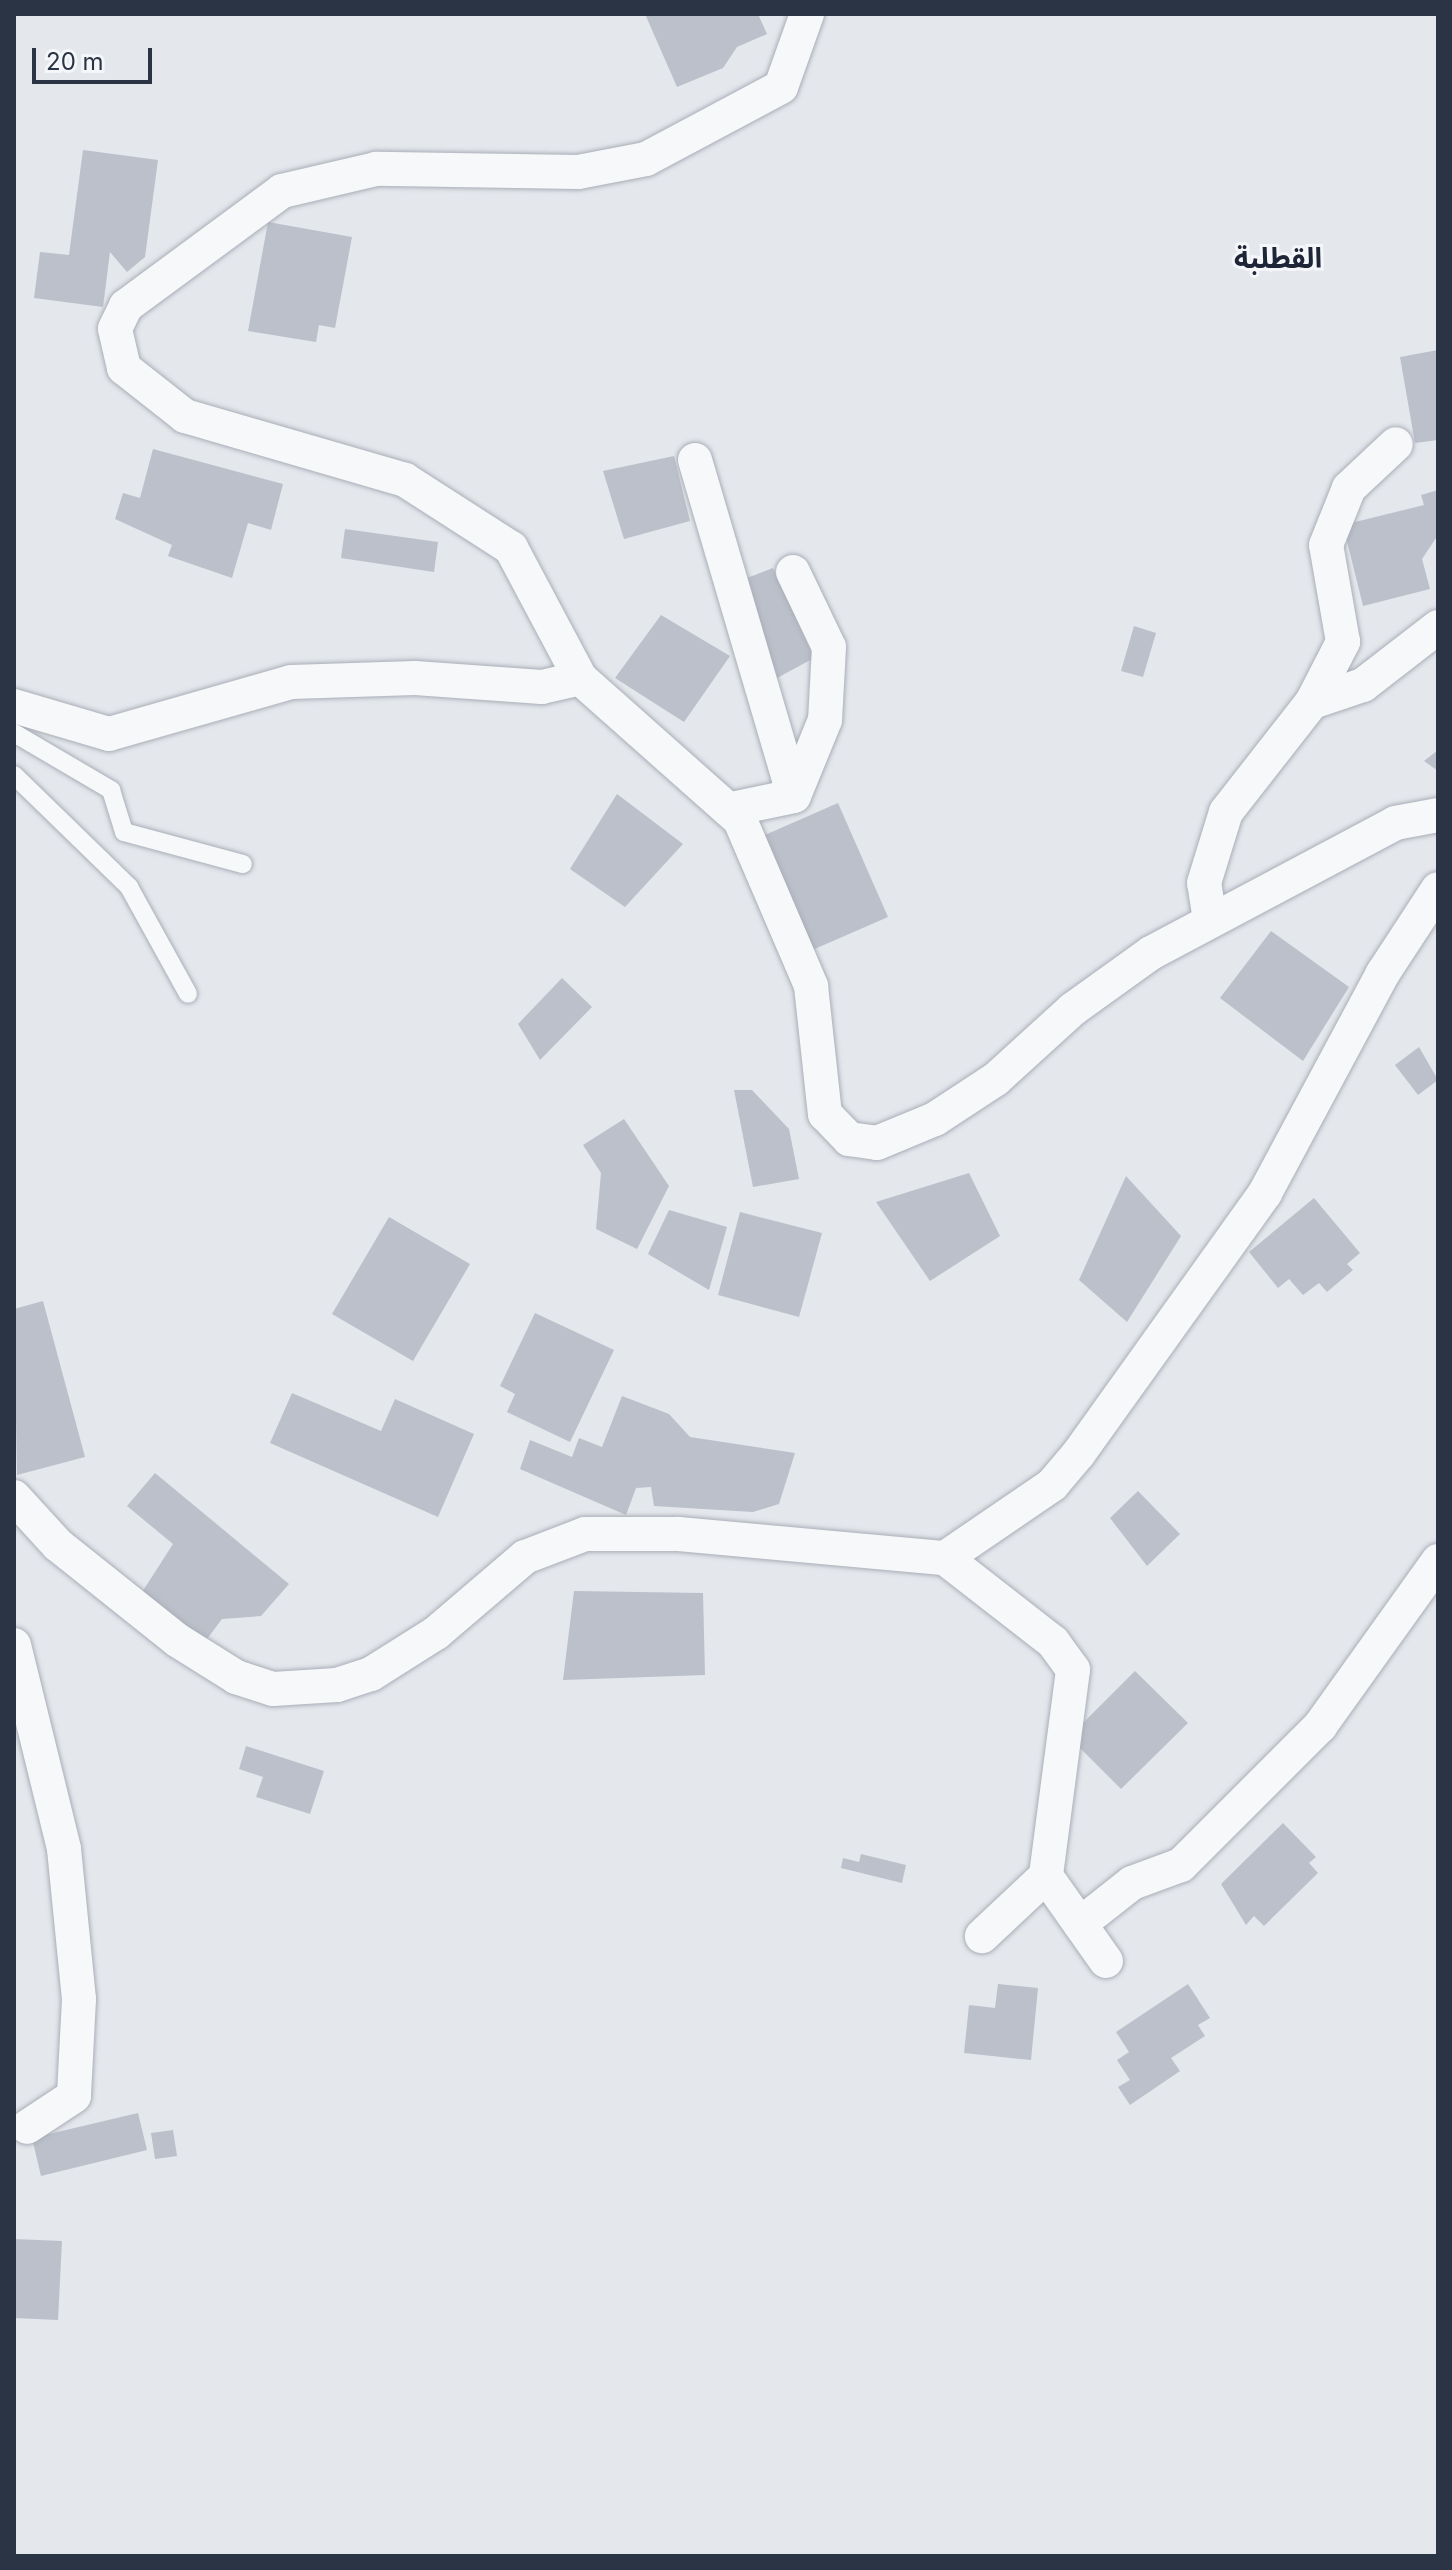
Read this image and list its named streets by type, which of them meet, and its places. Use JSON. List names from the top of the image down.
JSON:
{
  "districts": ["القطلبة"],
  "scale_bar": "20 m"
}
